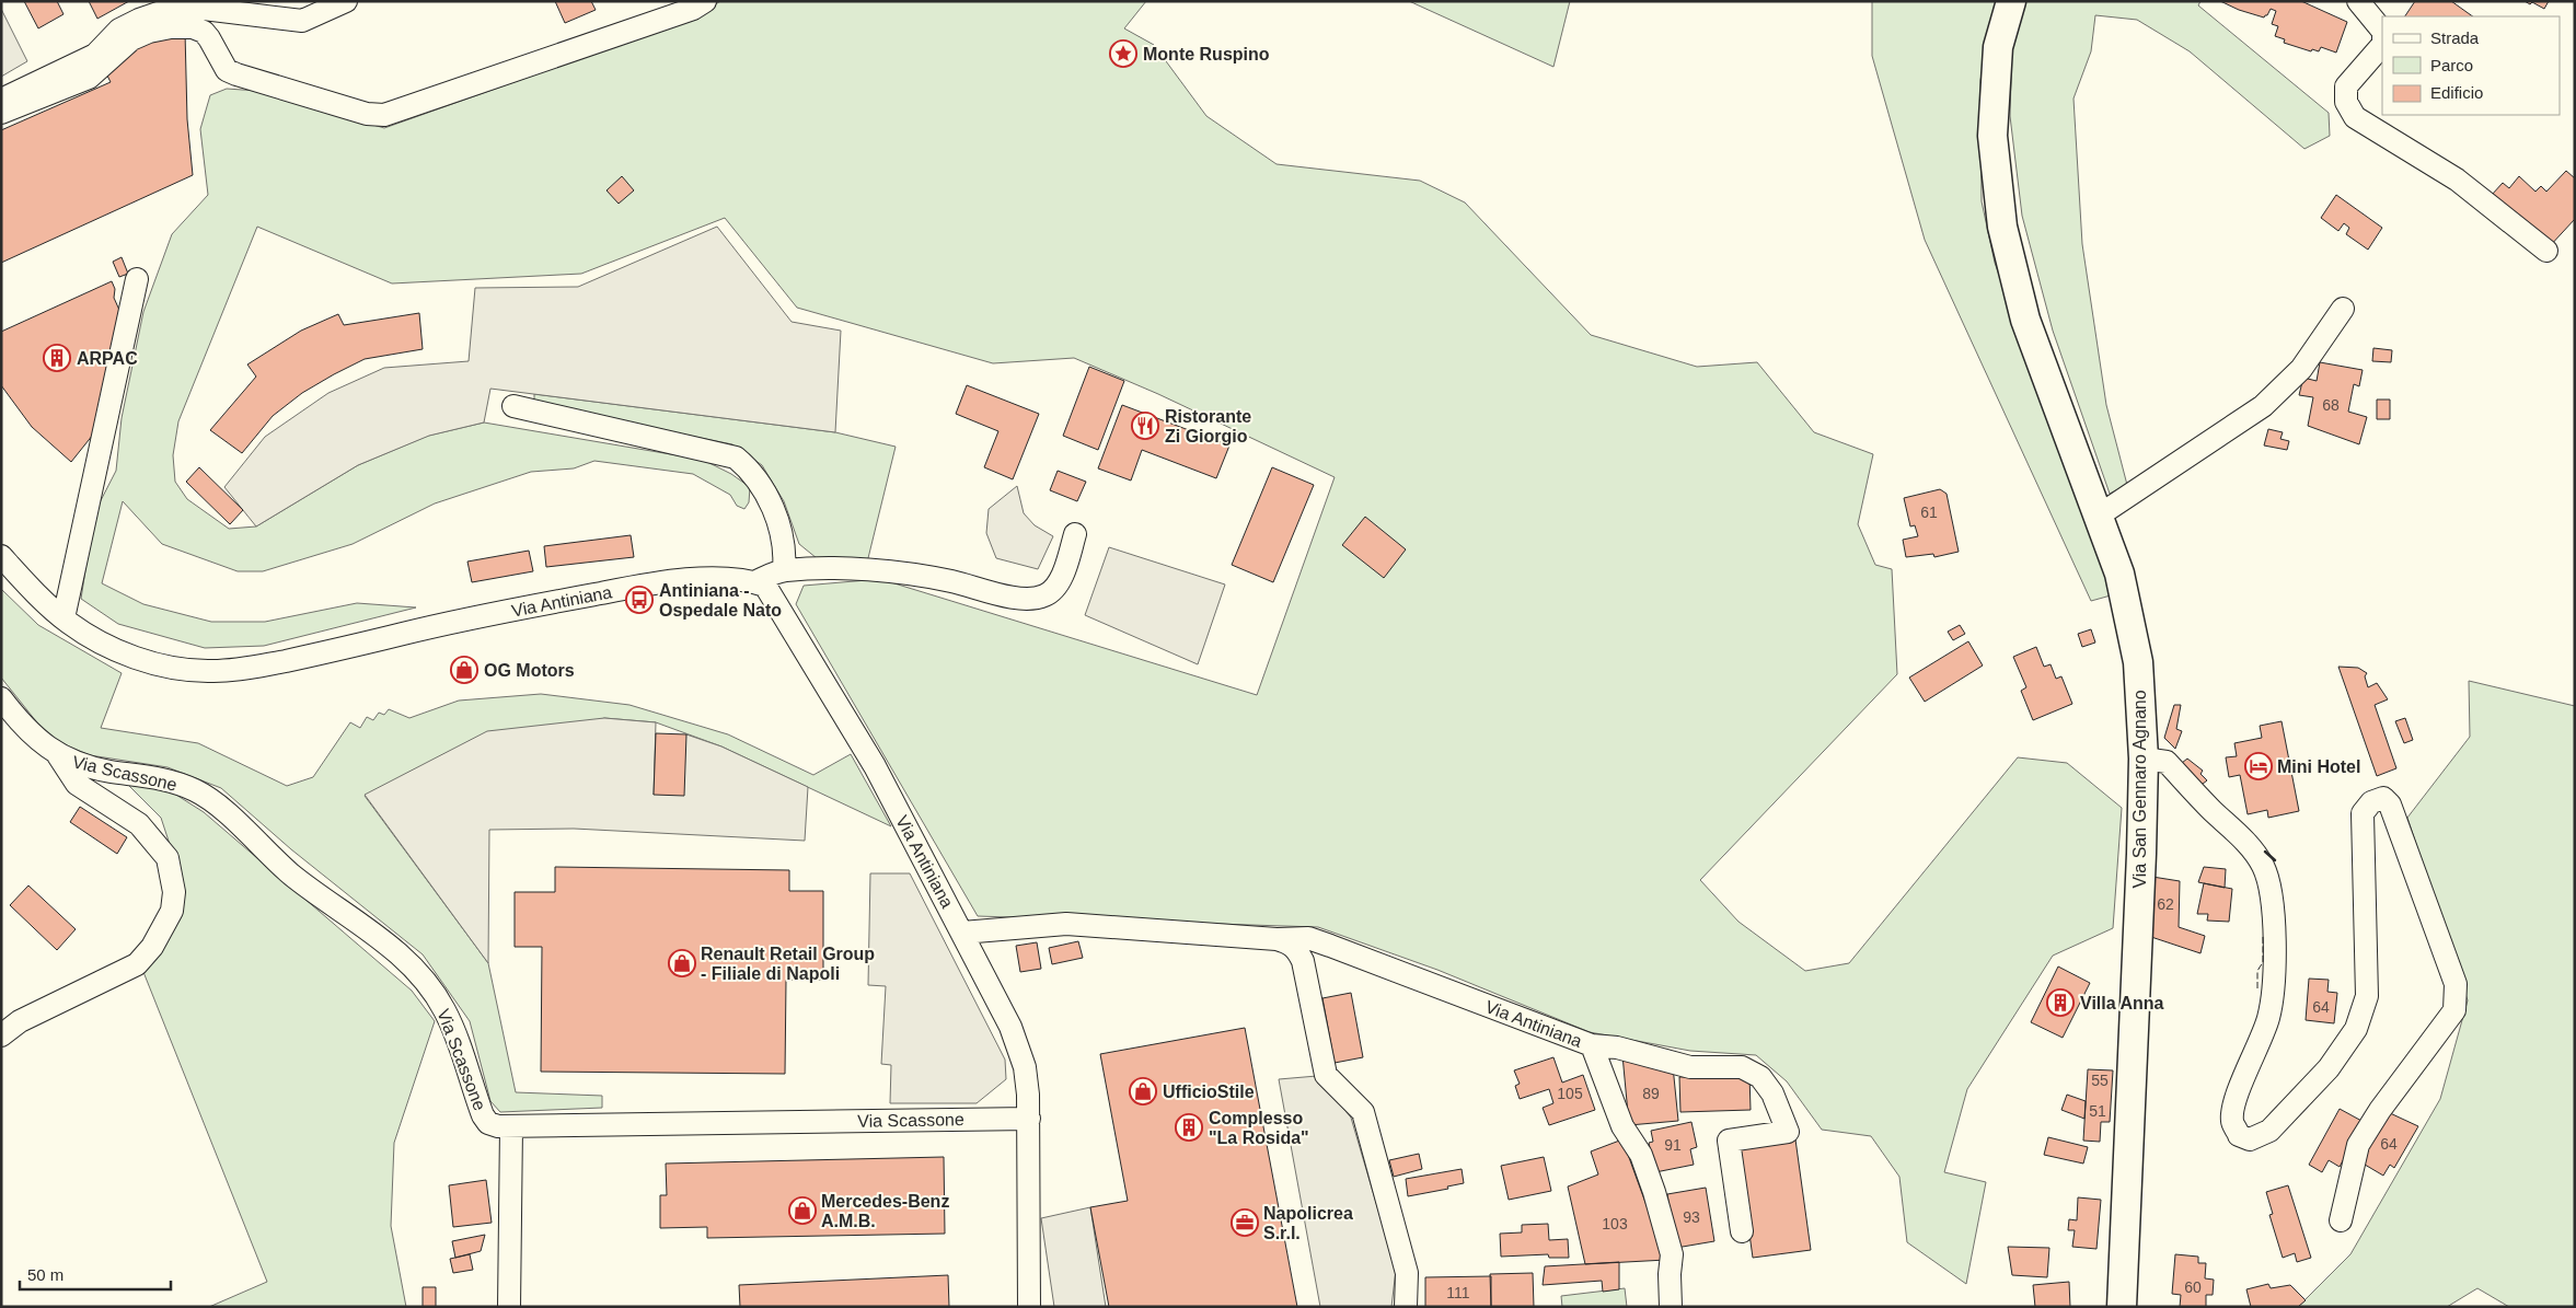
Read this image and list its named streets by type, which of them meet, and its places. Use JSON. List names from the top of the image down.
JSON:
{
  "streets": {
    "main road": ["Via San Gennaro Agnano"],
    "street": ["Via Antiniana", "Via Scassone"]
  },
  "crossings": [
    ["Via Antiniana", "Via Scassone"]
  ],
  "places": {
    "place": ["Monte Ruspino"],
    "building": ["ARPAC", "Villa Anna", "Complesso \"La Rosida\""],
    "restaurant": ["Ristorante Zi Giorgio"],
    "bus stop": ["Antiniana - Ospedale Nato"],
    "shop": [
      "OG Motors",
      "Renault Retail Group - Filiale di Napoli",
      "UfficioStile",
      "Mercedes-Benz A.M.B."
    ],
    "hotel": ["Mini Hotel"],
    "office": ["Napolicrea S.r.l."]
  },
  "house_numbers": [
    "68",
    "61",
    "62",
    "64",
    "55",
    "105",
    "89",
    "51",
    "64",
    "91",
    "93",
    "103",
    "60",
    "111"
  ],
  "legend": ["Strada", "Parco", "Edificio"],
  "scale_bar": "50 m"
}
